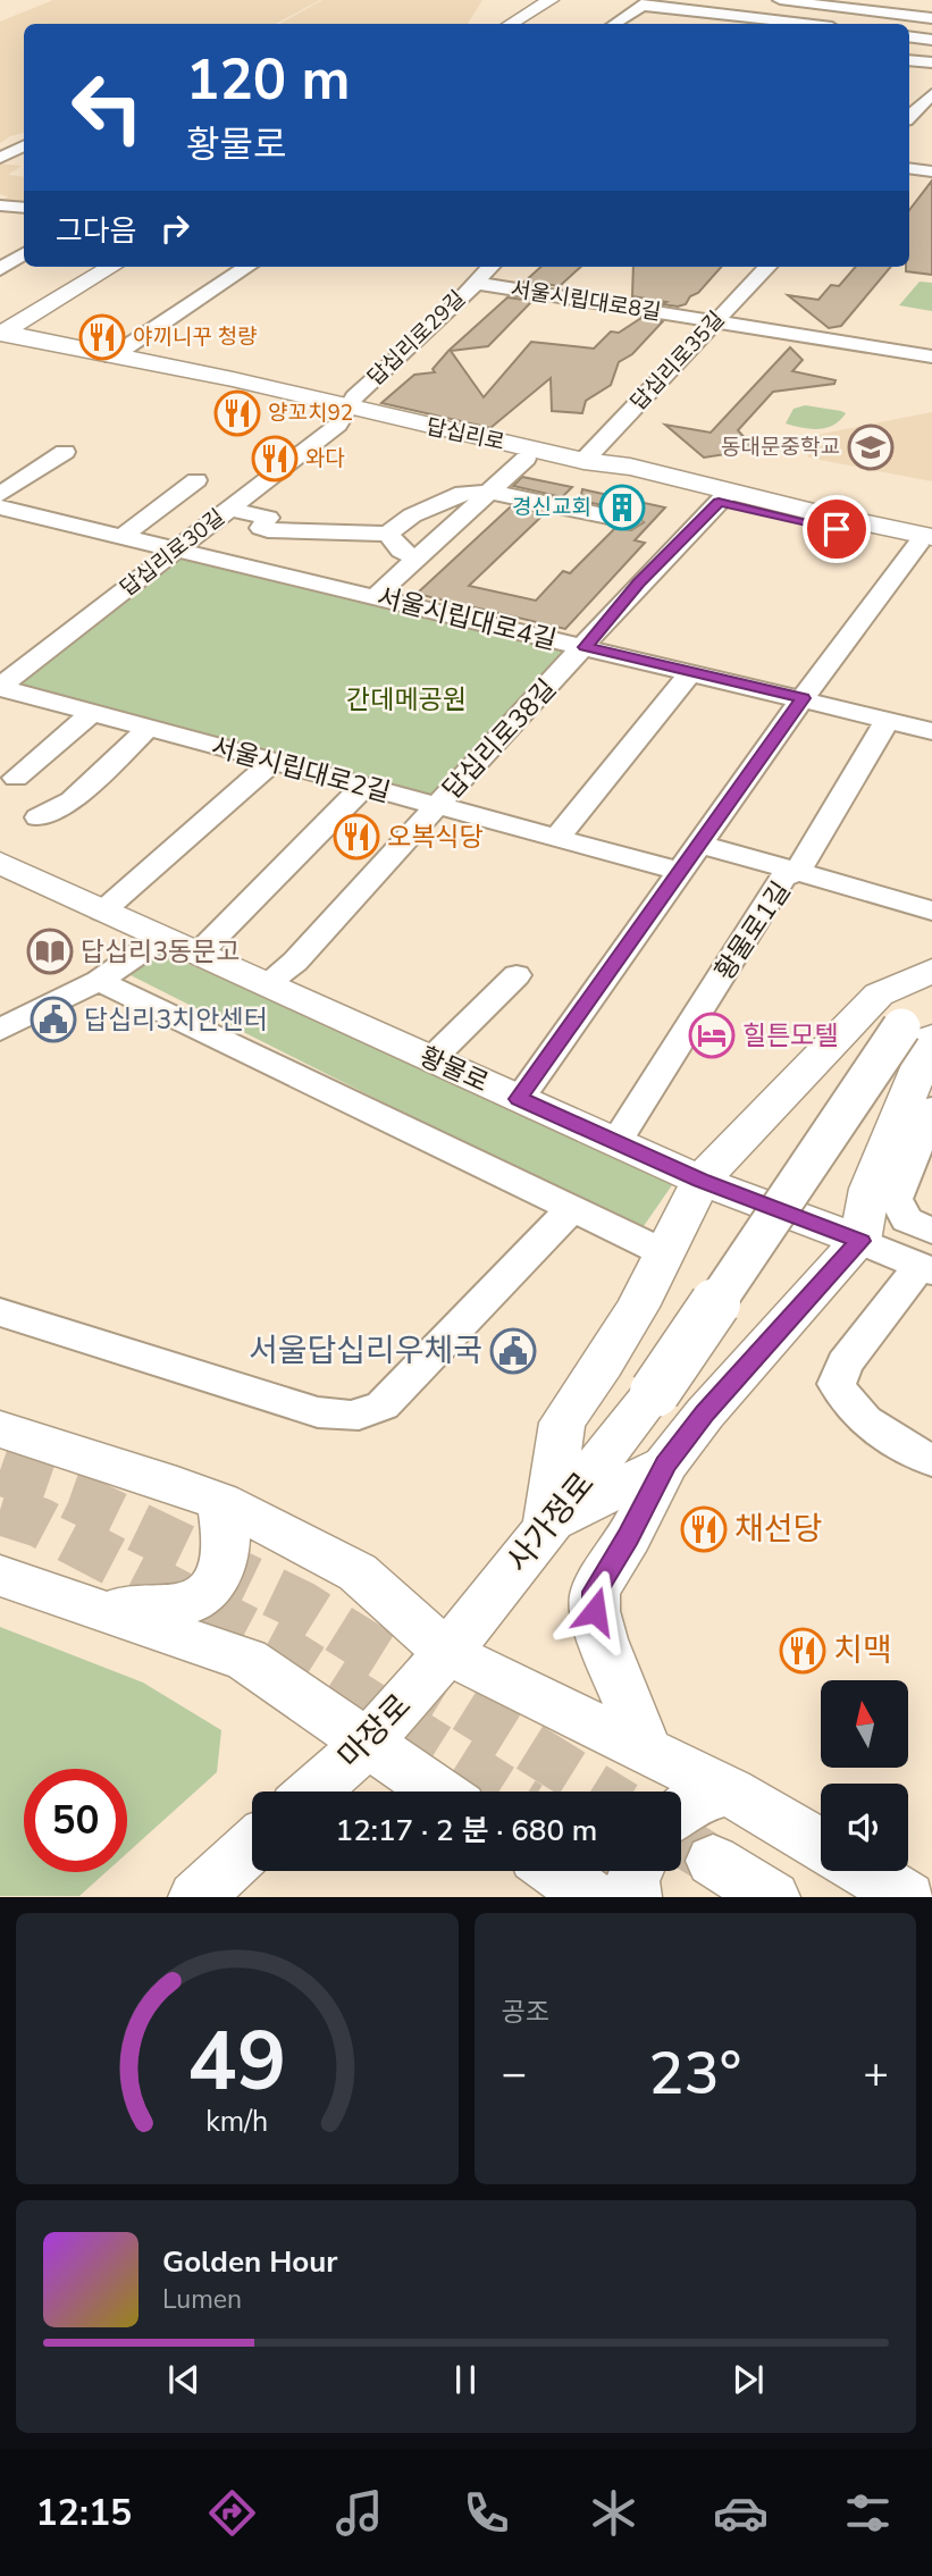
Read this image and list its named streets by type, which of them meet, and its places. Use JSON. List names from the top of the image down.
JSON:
{
  "streets": {
    "main road": [
      "답십리로",
      "황물로",
      "사가정로",
      "마장로"
    ],
    "street": [
      "서울시립대로8길",
      "답십리로29길",
      "답십리로35길",
      "답십리로30길",
      "서울시립대로4길",
      "답십리로38길",
      "서울시립대로2길",
      "황물로1길"
    ]
  },
  "crossings": [
    ["서울시립대로8길", "답십리로29길"],
    ["서울시립대로8길", "답십리로35길"],
    ["답십리로29길", "답십리로"],
    ["답십리로29길", "답십리로30길"],
    ["답십리로35길", "답십리로"],
    ["답십리로", "답십리로30길"],
    ["답십리로", "답십리로38길"],
    ["답십리로30길", "서울시립대로4길"],
    ["답십리로30길", "서울시립대로2길"],
    ["서울시립대로4길", "답십리로38길"],
    ["서울시립대로4길", "황물로1길"],
    ["답십리로38길", "서울시립대로2길"],
    ["답십리로38길", "황물로"],
    ["황물로1길", "황물로"],
    ["사가정로", "마장로"]
  ],
  "parks": ["간데메공원"],
  "places": {
    "restaurant": [
      "야끼니꾸 청량",
      "양꼬치92",
      "와다",
      "오복식당",
      "채선당",
      "치맥"
    ],
    "school or university": ["동대문중학교"],
    "building": ["경신교회"],
    "library": ["답십리3동문고"],
    "public building": ["답십리3치안센터", "서울답십리우체국"],
    "hotel": ["힐튼모텔"]
  },
  "north": "top",
  "page": {
    "turn": ["120 m", "황물로"],
    "then": "그다음",
    "limit": "50",
    "trip": "12:17 · 2 분 · 680 m",
    "tile": "공조",
    "heat": ["−", "23°", "+"],
    "song": ["Golden Hour", "Lumen"],
    "tabs": "12:15",
    "gauge": ["49", "km/h"]
  }
}
